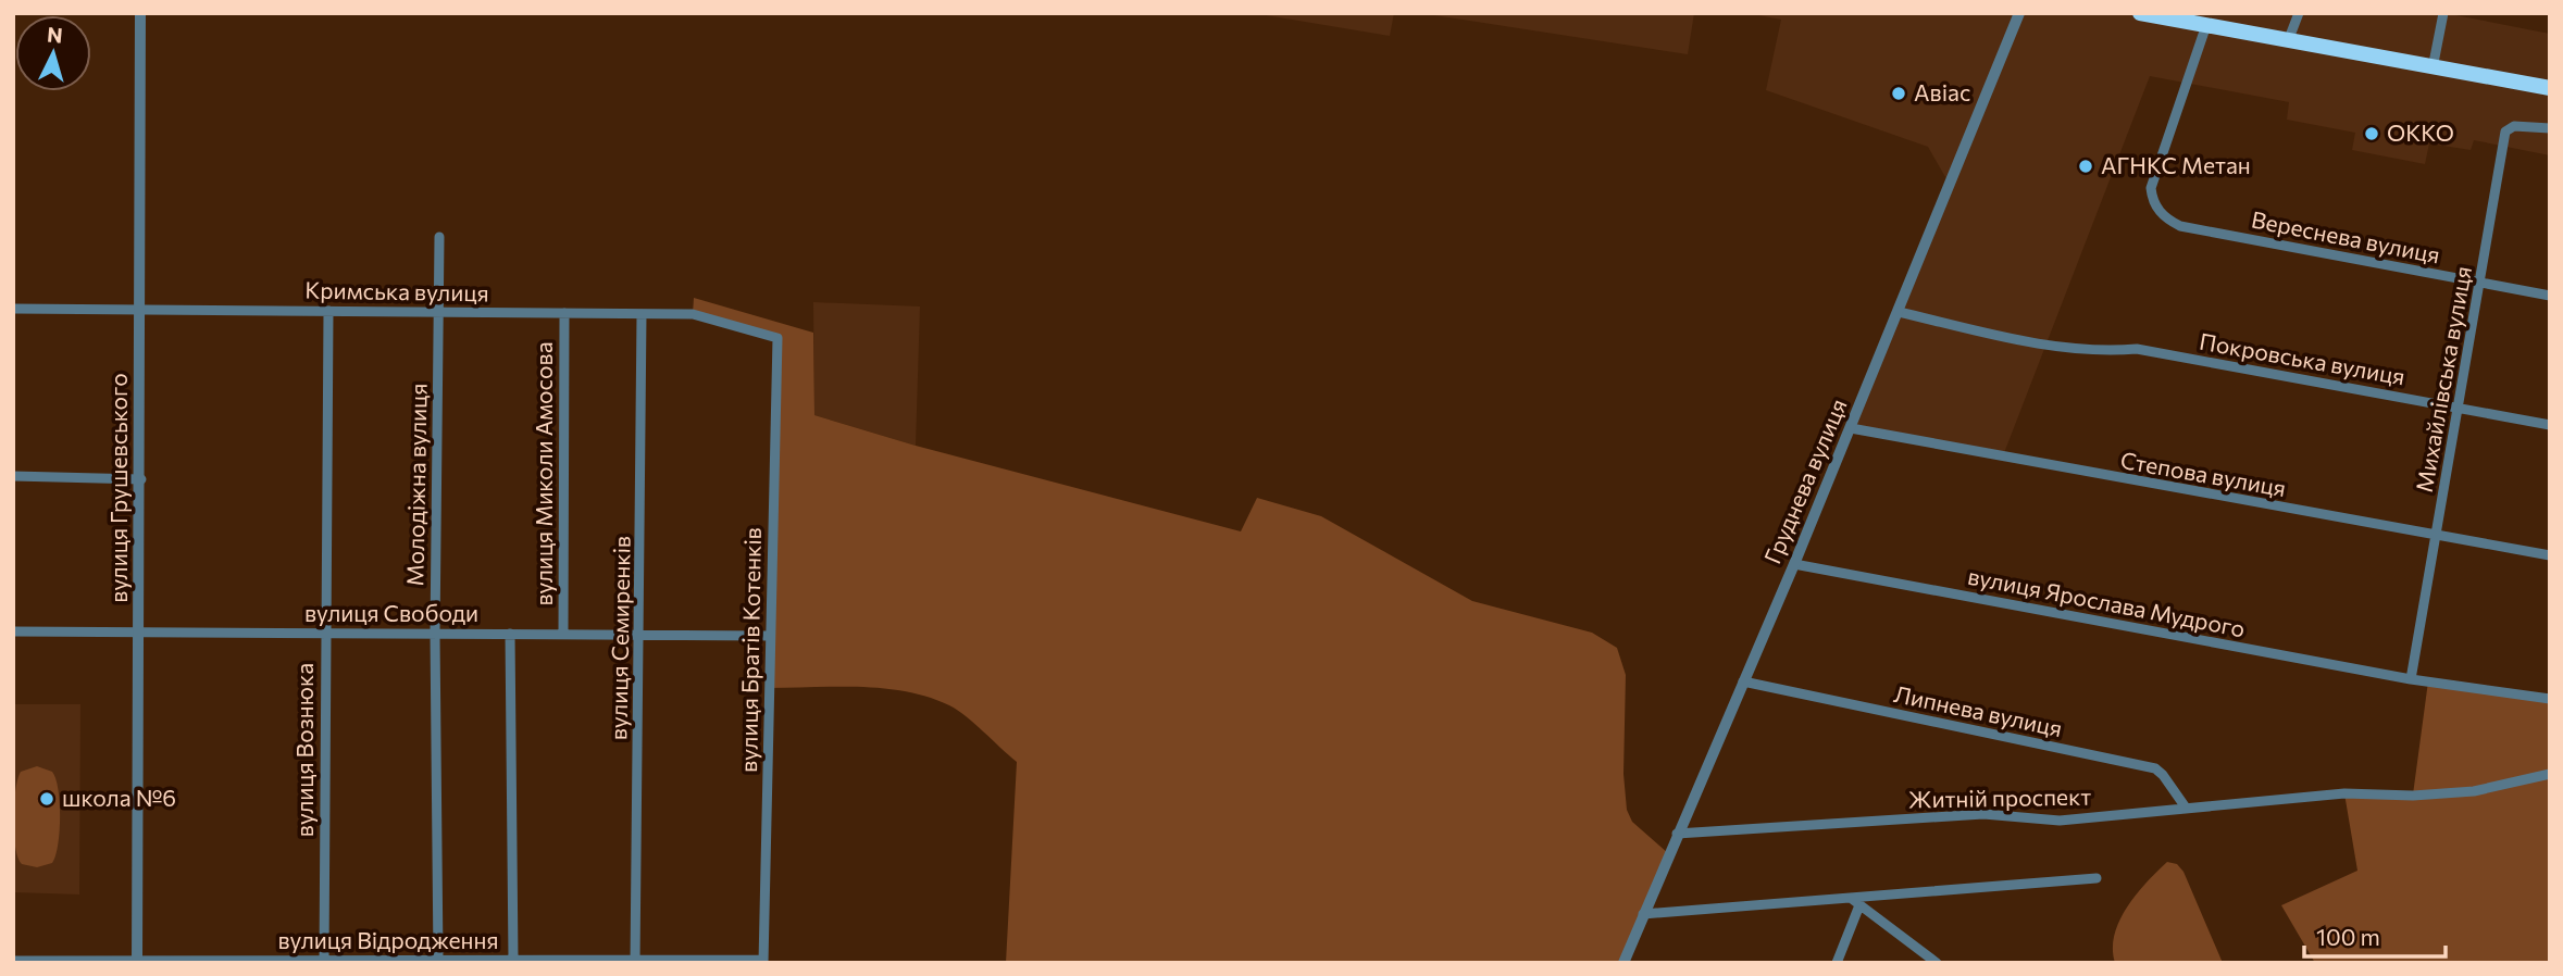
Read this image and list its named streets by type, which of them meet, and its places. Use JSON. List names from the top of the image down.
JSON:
{
  "streets": {
    "street": [
      "Вереснева вулиця",
      "Кримська вулиця",
      "Покровська вулиця",
      "Михайлівська вулиця",
      "вулиця Миколи Амосова",
      "Степова вулиця",
      "Груднева вулиця",
      "Молодіжна вулиця",
      "вулиця Грушевського",
      "вулиця Ярослава Мудрого",
      "вулиця Свободи",
      "вулиця Семиренків",
      "вулиця Братів Котенків",
      "Липнева вулиця",
      "вулиця Вознюка",
      "Житній проспект",
      "вулиця Відродження"
    ]
  },
  "crossings": [
    ["Вереснева вулиця", "Михайлівська вулиця"],
    ["Кримська вулиця", "вулиця Миколи Амосова"],
    ["Кримська вулиця", "Молодіжна вулиця"],
    ["Кримська вулиця", "вулиця Грушевського"],
    ["Кримська вулиця", "вулиця Семиренків"],
    ["Кримська вулиця", "вулиця Братів Котенків"],
    ["Кримська вулиця", "вулиця Вознюка"],
    ["Покровська вулиця", "Михайлівська вулиця"],
    ["Покровська вулиця", "Груднева вулиця"],
    ["Михайлівська вулиця", "Степова вулиця"],
    ["Михайлівська вулиця", "вулиця Ярослава Мудрого"],
    ["вулиця Миколи Амосова", "вулиця Свободи"],
    ["Степова вулиця", "Груднева вулиця"],
    ["Груднева вулиця", "вулиця Ярослава Мудрого"],
    ["Груднева вулиця", "Липнева вулиця"],
    ["Груднева вулиця", "Житній проспект"],
    ["Молодіжна вулиця", "вулиця Свободи"],
    ["Молодіжна вулиця", "вулиця Відродження"],
    ["вулиця Грушевського", "вулиця Свободи"],
    ["вулиця Грушевського", "вулиця Відродження"],
    ["вулиця Свободи", "вулиця Семиренків"],
    ["вулиця Свободи", "вулиця Братів Котенків"],
    ["вулиця Свободи", "вулиця Вознюка"],
    ["вулиця Семиренків", "вулиця Відродження"],
    ["вулиця Братів Котенків", "вулиця Відродження"],
    ["Липнева вулиця", "Житній проспект"],
    ["вулиця Вознюка", "вулиця Відродження"]
  ],
  "places": [
    "Авіас",
    "ОККО",
    "АГНКС Метан",
    "школа №6"
  ],
  "scale_bar": "100 m",
  "north": "top"
}
